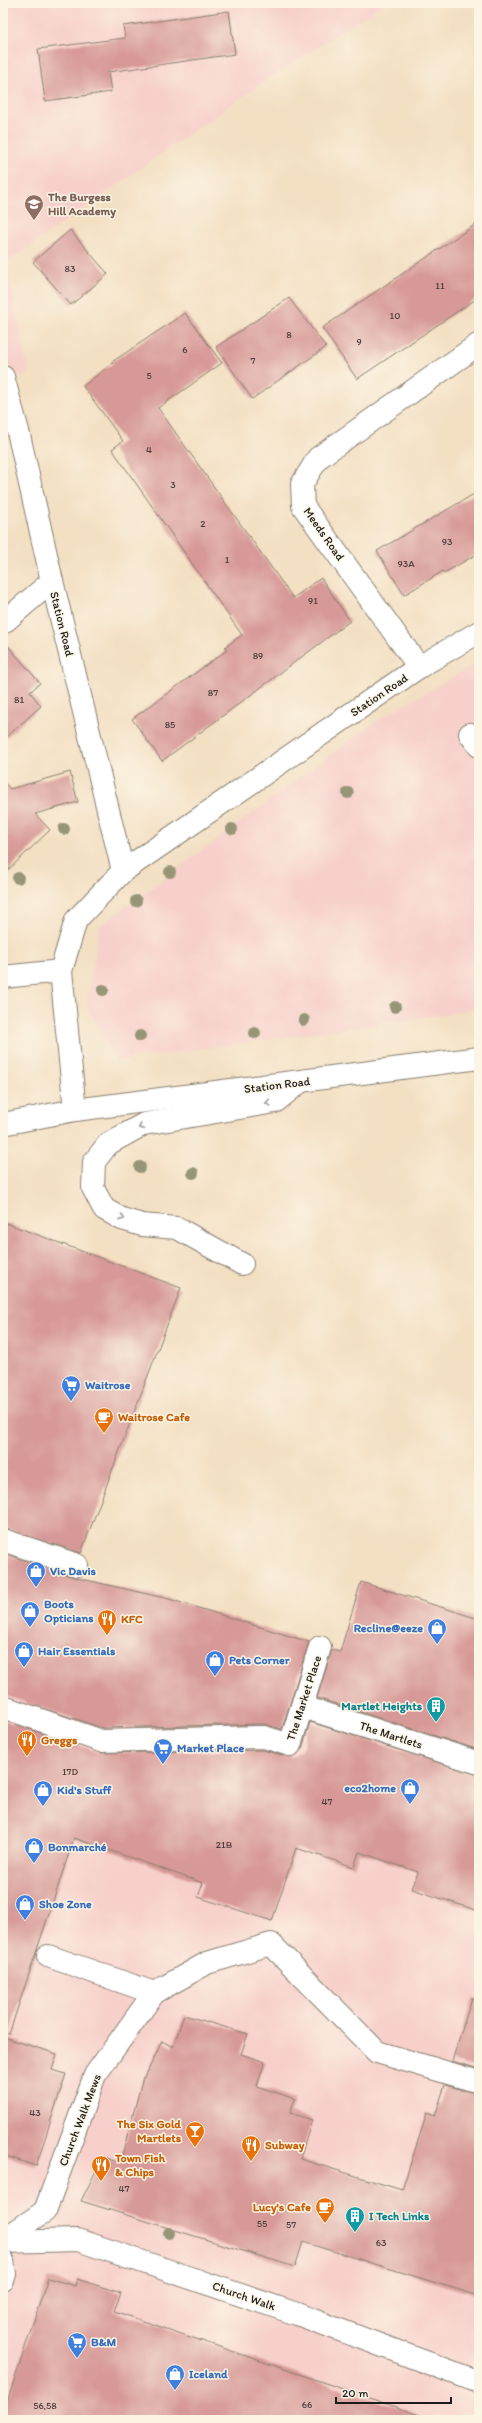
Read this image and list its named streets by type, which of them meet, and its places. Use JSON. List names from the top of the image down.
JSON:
{
  "streets": {
    "street": [
      "Meeds Road",
      "Station Road",
      "The Market Place",
      "The Martlets",
      "Church Walk Mews",
      "Church Walk"
    ]
  },
  "crossings": [
    ["Meeds Road", "Station Road"],
    ["The Market Place", "The Martlets"],
    ["Church Walk Mews", "Church Walk"]
  ],
  "places": {
    "school or university": ["The Burgess Hill Academy"],
    "supermarket": ["Waitrose", "Market Place", "B&M"],
    "cafe": ["Waitrose Cafe", "Lucy's Cafe"],
    "shop": [
      "Vic Davis",
      "Boots Opticians",
      "Recline@eeze",
      "Hair Essentials",
      "Pets Corner",
      "eco2home",
      "Kid's Stuff",
      "Bonmarché",
      "Shoe Zone",
      "Iceland"
    ],
    "restaurant": [
      "KFC",
      "Greggs",
      "Subway",
      "Town Fish & Chips"
    ],
    "building": ["Martlet Heights", "I Tech Links"],
    "bar": ["The Six Gold Martlets"]
  },
  "house_numbers": [
    "83",
    "11",
    "10",
    "8",
    "9",
    "6",
    "7",
    "5",
    "4",
    "3",
    "2",
    "93",
    "1",
    "93A",
    "91",
    "89",
    "87",
    "81",
    "85",
    "17D",
    "47",
    "21B",
    "43",
    "47",
    "55",
    "57",
    "63",
    "66",
    "56,58"
  ],
  "scale_bar": "20 m"
}
